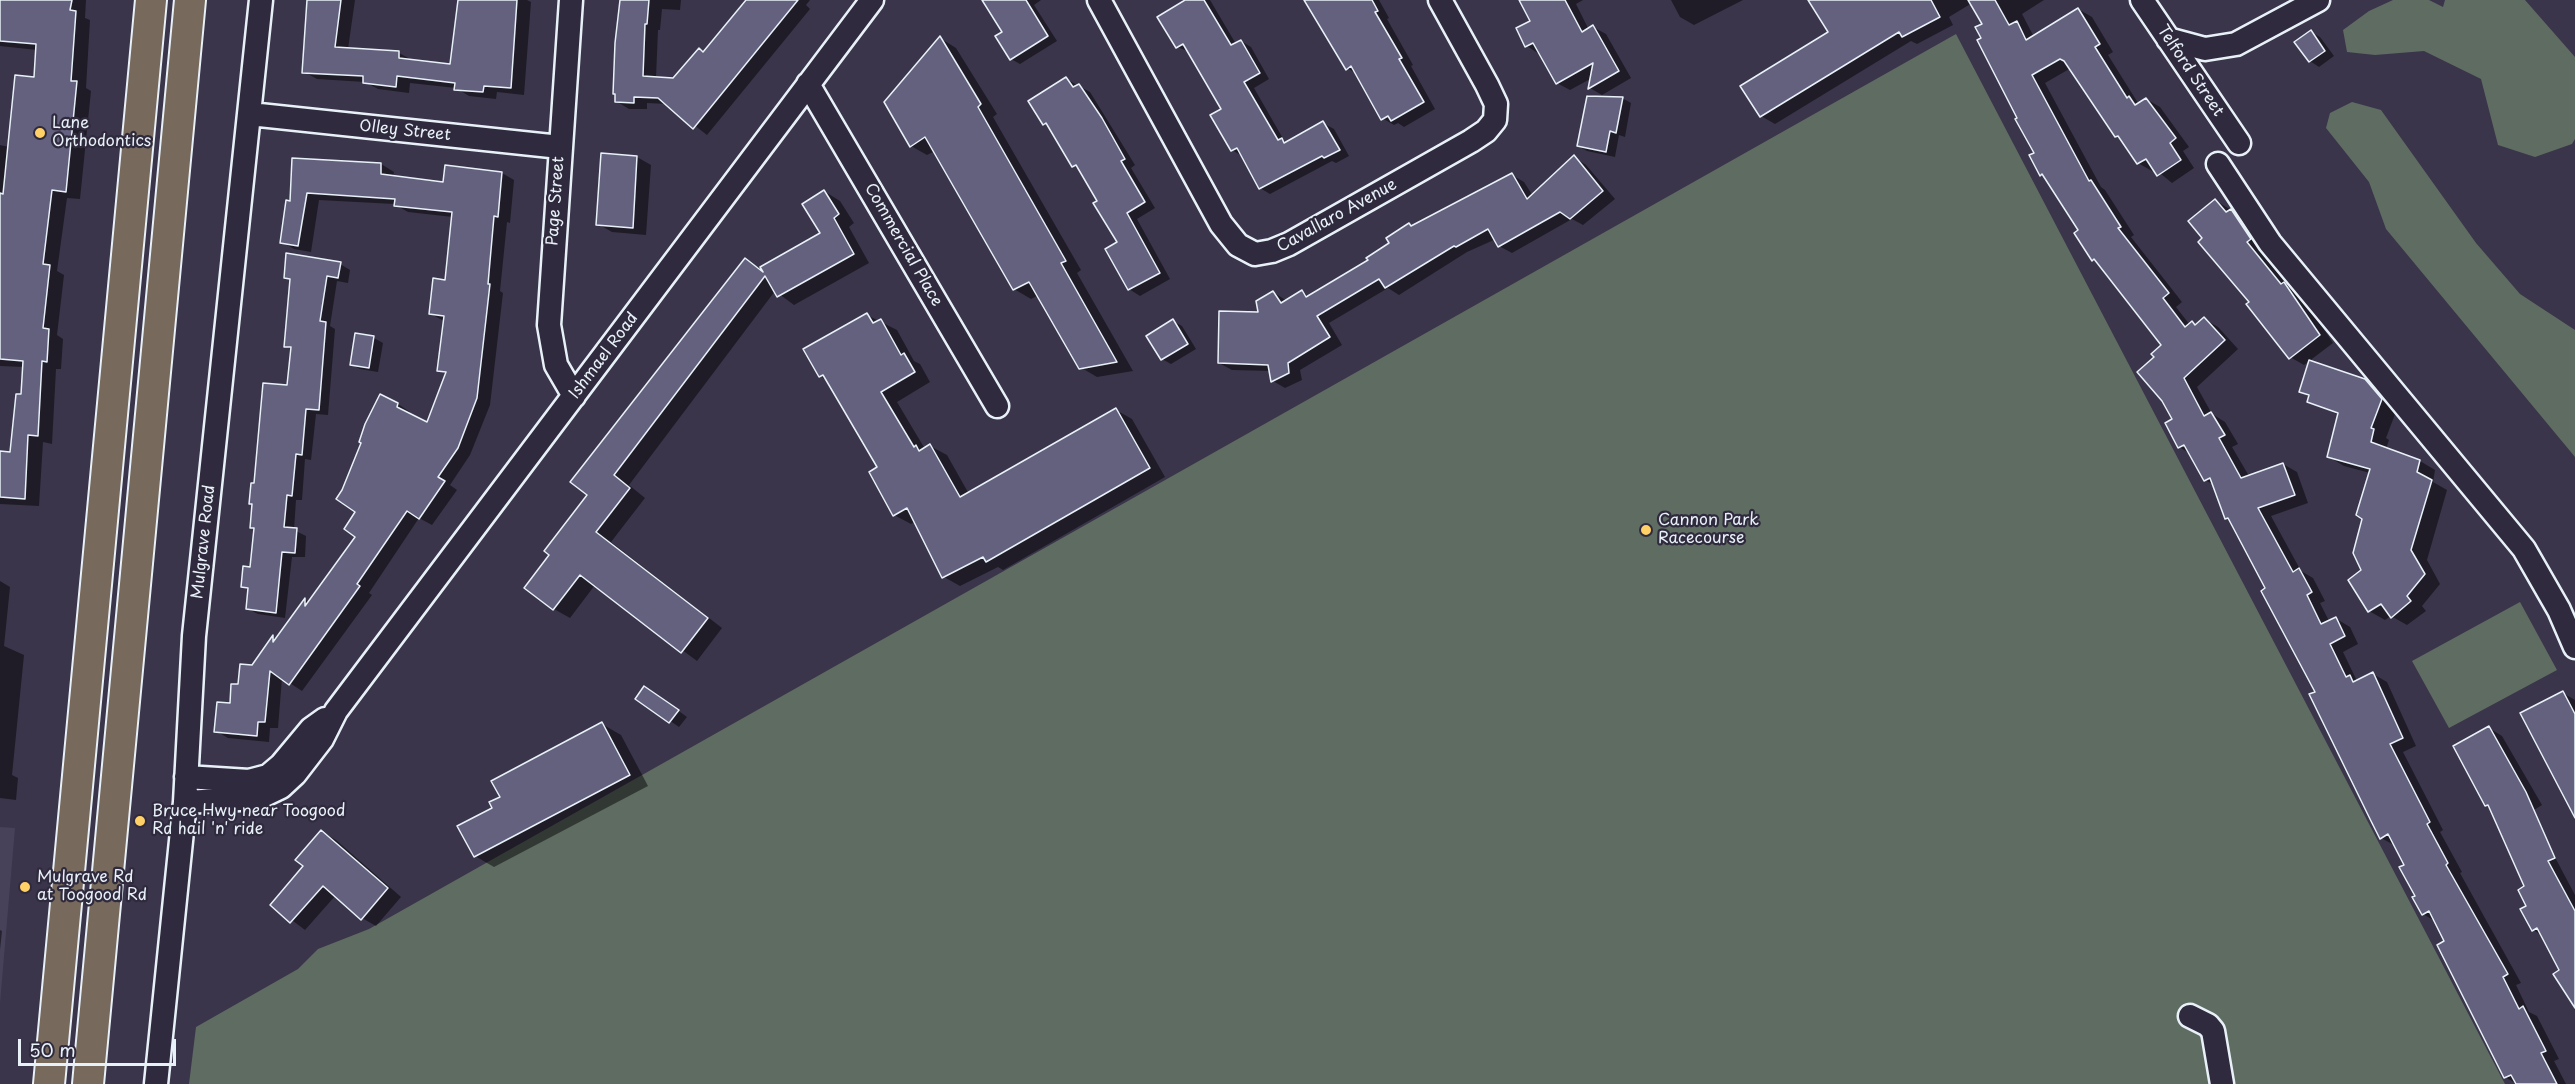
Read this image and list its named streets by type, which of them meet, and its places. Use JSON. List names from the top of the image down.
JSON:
{
  "streets": {
    "street": [
      "Telford Street",
      "Olley Street",
      "Page Street",
      "Cavallaro Avenue",
      "Commercial Place",
      "Ishmael Road",
      "Mulgrave Road"
    ]
  },
  "crossings": [
    ["Olley Street", "Page Street"],
    ["Olley Street", "Mulgrave Road"],
    ["Page Street", "Ishmael Road"],
    ["Commercial Place", "Ishmael Road"],
    ["Ishmael Road", "Mulgrave Road"]
  ],
  "places": [
    "Lane Orthodontics",
    "Cannon Park Racecourse",
    "Bruce Hwy near Toogood Rd hail 'n' ride",
    "Mulgrave Rd at Toogood Rd"
  ],
  "scale_bar": "50 m"
}
